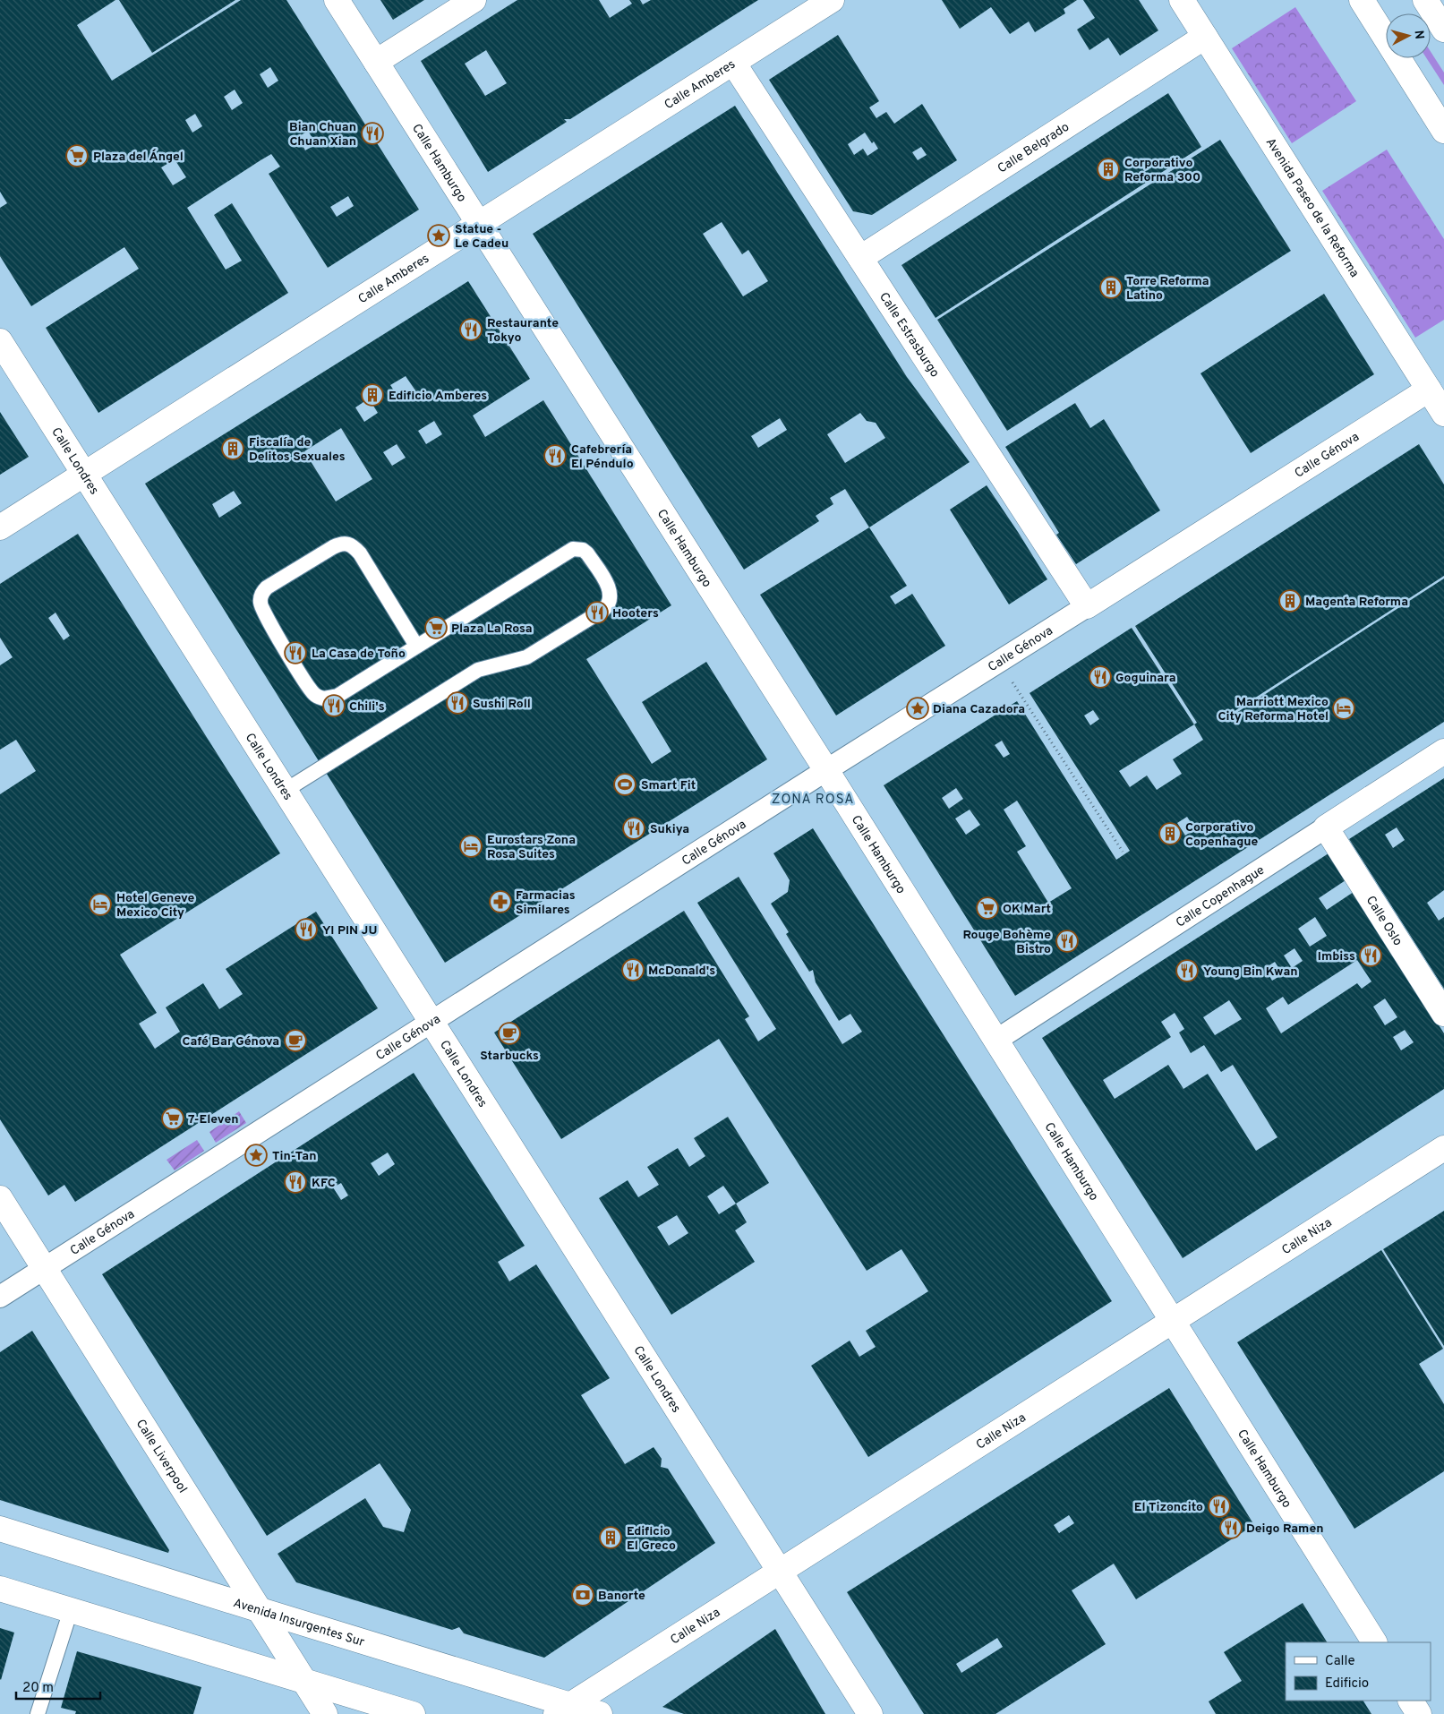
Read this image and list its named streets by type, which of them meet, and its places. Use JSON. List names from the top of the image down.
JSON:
{
  "streets": {
    "street": [
      "Calle Amberes",
      "Calle Belgrado",
      "Calle Hamburgo",
      "Avenida Paseo de la Reforma",
      "Calle Estrasburgo",
      "Calle Génova",
      "Calle Londres",
      "Calle Copenhague",
      "Calle Oslo",
      "Calle Niza",
      "Calle Liverpool",
      "Avenida Insurgentes Sur"
    ]
  },
  "crossings": [
    ["Calle Amberes", "Calle Hamburgo"],
    ["Calle Amberes", "Calle Estrasburgo"],
    ["Calle Amberes", "Calle Londres"],
    ["Calle Belgrado", "Avenida Paseo de la Reforma"],
    ["Calle Belgrado", "Calle Estrasburgo"],
    ["Calle Hamburgo", "Calle Génova"],
    ["Calle Hamburgo", "Calle Copenhague"],
    ["Calle Hamburgo", "Calle Niza"],
    ["Avenida Paseo de la Reforma", "Calle Génova"],
    ["Calle Estrasburgo", "Calle Génova"],
    ["Calle Génova", "Calle Londres"],
    ["Calle Génova", "Calle Liverpool"],
    ["Calle Londres", "Calle Niza"],
    ["Calle Copenhague", "Calle Oslo"],
    ["Calle Niza", "Avenida Insurgentes Sur"],
    ["Calle Liverpool", "Avenida Insurgentes Sur"]
  ],
  "districts": ["ZONA ROSA"],
  "places": {
    "restaurant": [
      "Bian Chuan Chuan Xian",
      "Restaurante Tokyo",
      "Cafebrería El Péndulo",
      "Hooters",
      "La Casa de Toño",
      "Goguinara",
      "Sushi Roll",
      "Chili's",
      "Sukiya",
      "YI PIN JU",
      "Rouge Bohème Bistro",
      "Imbiss",
      "McDonald's",
      "Young Bin Kwan",
      "KFC",
      "El Tizoncito",
      "Deigo Ramen"
    ],
    "supermarket": [
      "Plaza del Ángel",
      "Plaza La Rosa",
      "OK Mart",
      "7-Eleven"
    ],
    "building": [
      "Corporativo Reforma 300",
      "Torre Reforma Latino",
      "Edificio Amberes",
      "Fiscalía de Delitos Sexuales",
      "Magenta Reforma",
      "Corporativo Copenhague",
      "Edificio El Greco"
    ],
    "place": ["Statue - Le Cadeu", "Diana Cazadora", "Tin-Tan"],
    "hotel": ["Marriott Mexico City Reforma Hotel", "Eurostars Zona Rosa Suites", "Hotel Geneve Mexico City"],
    "sports": ["Smart Fit"],
    "pharmacy": ["Farmacias Similares"],
    "cafe": ["Starbucks", "Café Bar Génova"],
    "bank": ["Banorte"]
  },
  "legend": ["Calle", "Edificio"],
  "scale_bar": "20 m",
  "north": "right"
}
